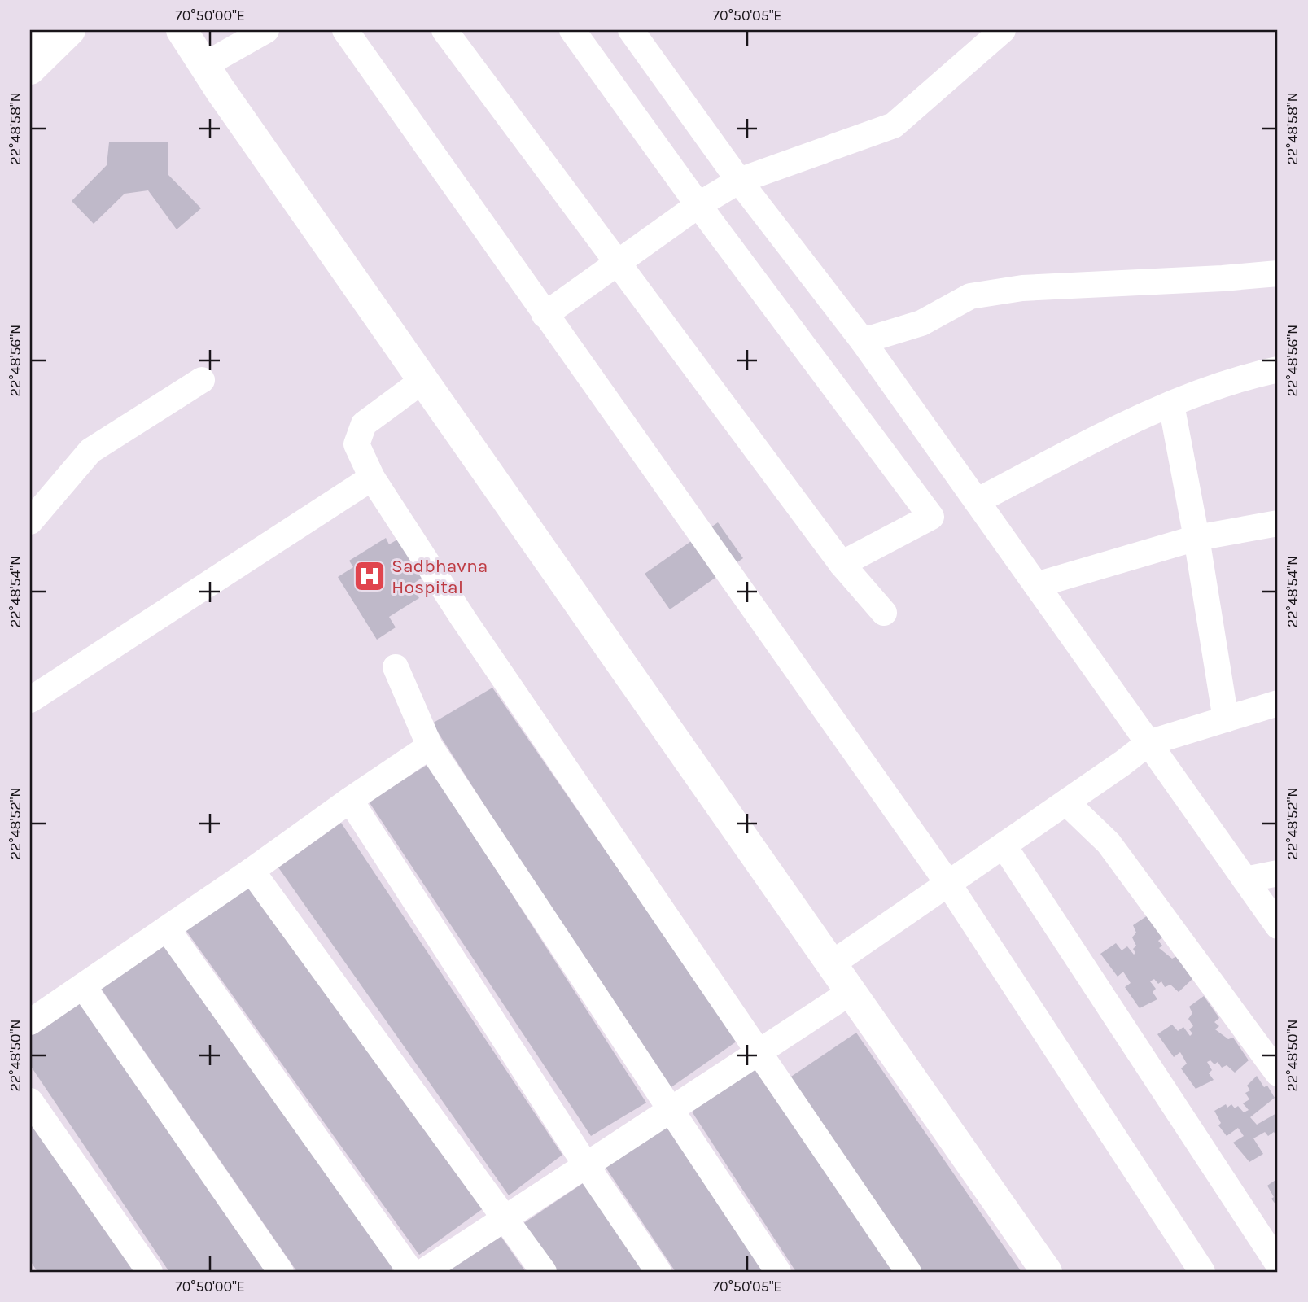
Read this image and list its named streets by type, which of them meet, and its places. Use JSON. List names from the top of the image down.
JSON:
{
  "places": {
    "hospital": ["Sadbhavna Hospital"]
  },
  "coordinates": [
    "70°50'00\"E",
    "70°50'05\"E",
    "22°48'58\"N",
    "22°48'56\"N",
    "22°48'54\"N",
    "22°48'52\"N",
    "22°48'50\"N"
  ]
}
